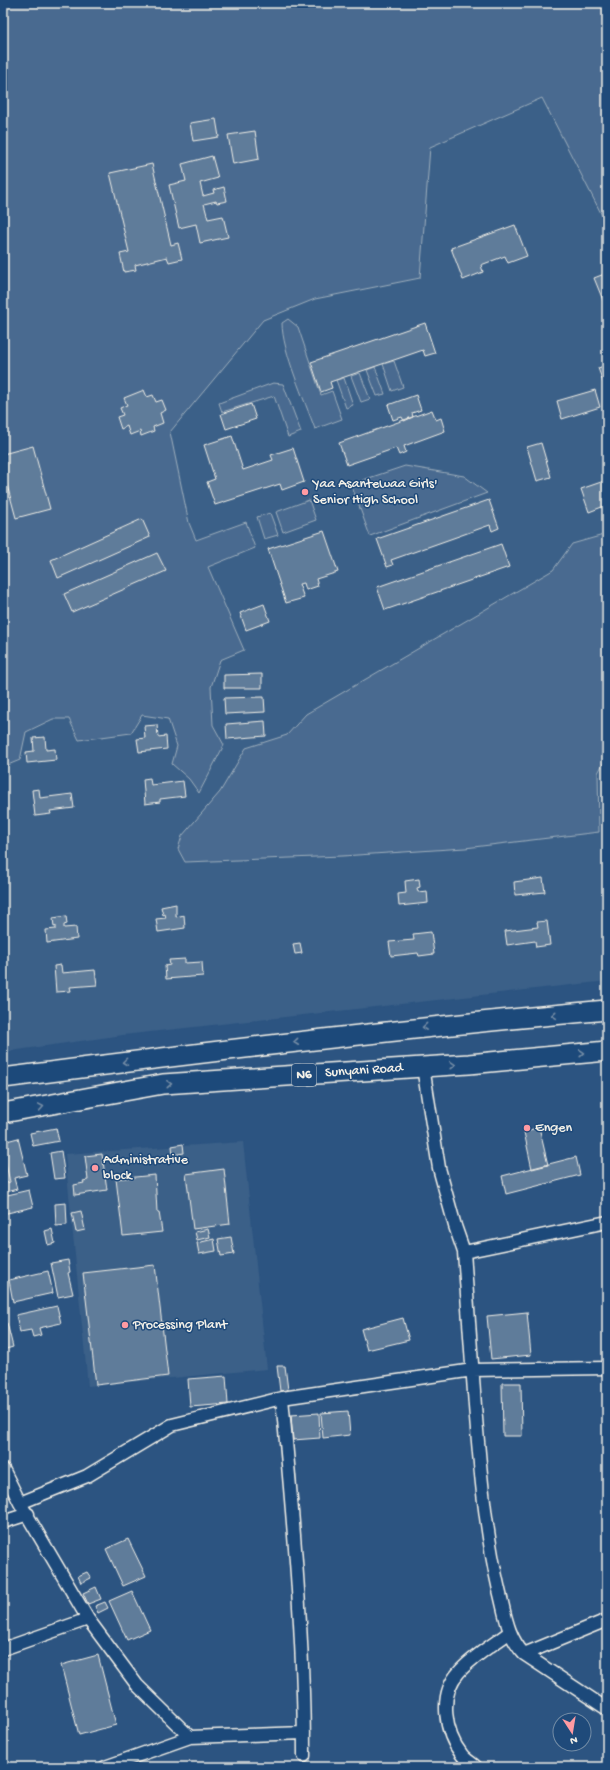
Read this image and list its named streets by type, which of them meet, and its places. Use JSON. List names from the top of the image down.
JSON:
{
  "streets": {
    "main road": ["Sunyani Road", "N6"]
  },
  "places": [
    "Yaa Asantewaa Girls' Senior High School",
    "Engen",
    "Administrative block",
    "Processing Plant"
  ],
  "north": "bottom"
}
